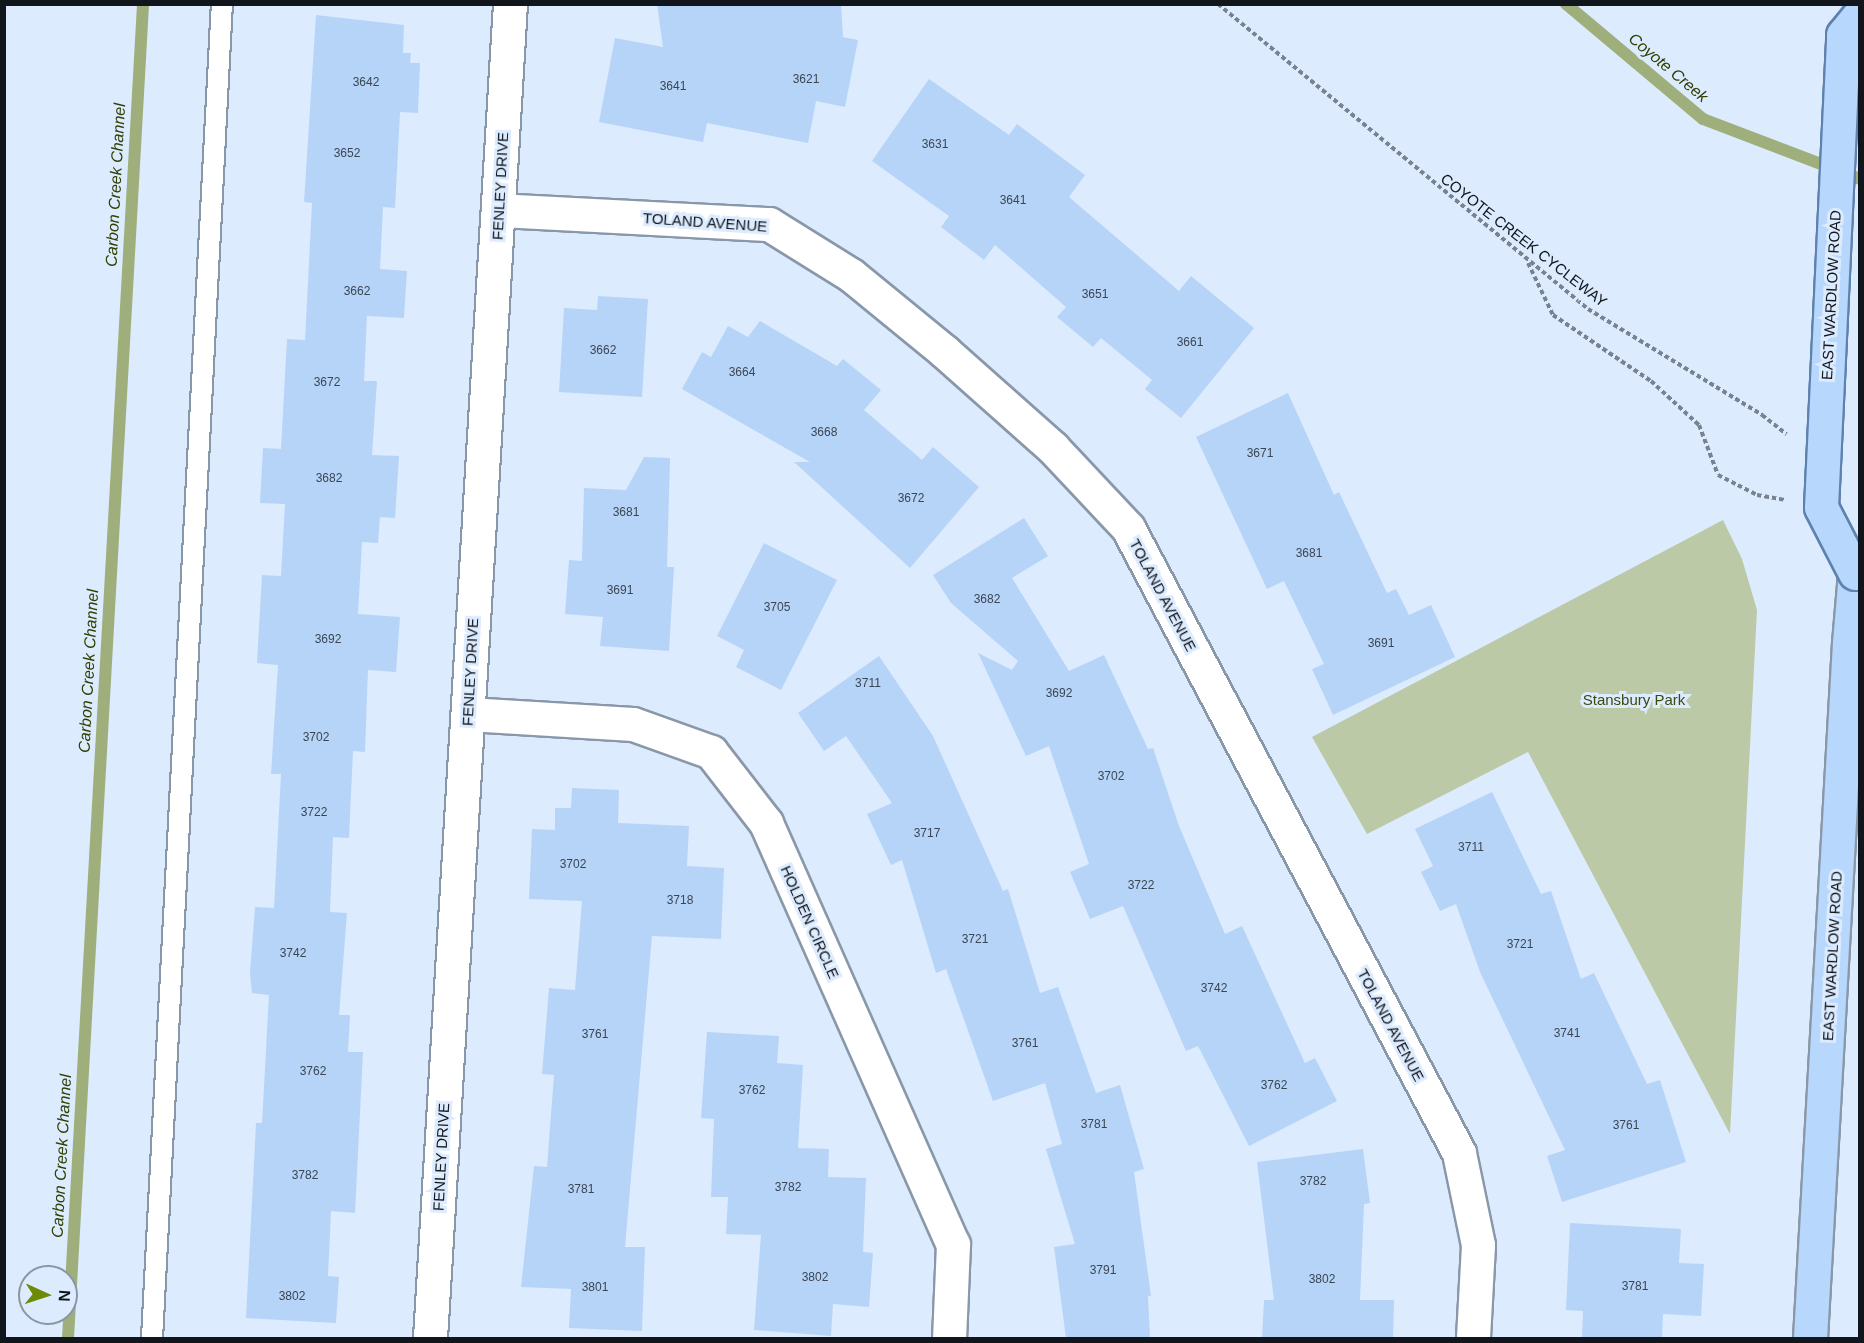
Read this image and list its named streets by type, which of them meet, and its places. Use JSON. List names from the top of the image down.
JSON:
{
  "streets": {
    "main road": ["EAST WARDLOW ROAD"],
    "street": ["FENLEY DRIVE", "TOLAND AVENUE", "HOLDEN CIRCLE"],
    "path": ["COYOTE CREEK CYCLEWAY"]
  },
  "crossings": [
    ["FENLEY DRIVE", "TOLAND AVENUE"],
    ["FENLEY DRIVE", "HOLDEN CIRCLE"]
  ],
  "water": ["Coyote Creek", "Carbon Creek Channel"],
  "parks": ["Stansbury Park"],
  "house_numbers": [
    "3621",
    "3642",
    "3641",
    "3631",
    "3652",
    "3641",
    "3662",
    "3651",
    "3661",
    "3662",
    "3664",
    "3672",
    "3668",
    "3671",
    "3682",
    "3672",
    "3681",
    "3681",
    "3691",
    "3682",
    "3705",
    "3692",
    "3691",
    "3711",
    "3692",
    "3702",
    "3702",
    "3722",
    "3717",
    "3711",
    "3702",
    "3722",
    "3718",
    "3721",
    "3721",
    "3742",
    "3742",
    "3741",
    "3761",
    "3761",
    "3762",
    "3762",
    "3762",
    "3781",
    "3761",
    "3782",
    "3782",
    "3782",
    "3781",
    "3791",
    "3802",
    "3802",
    "3781",
    "3801",
    "3802"
  ],
  "north": "right"
}
